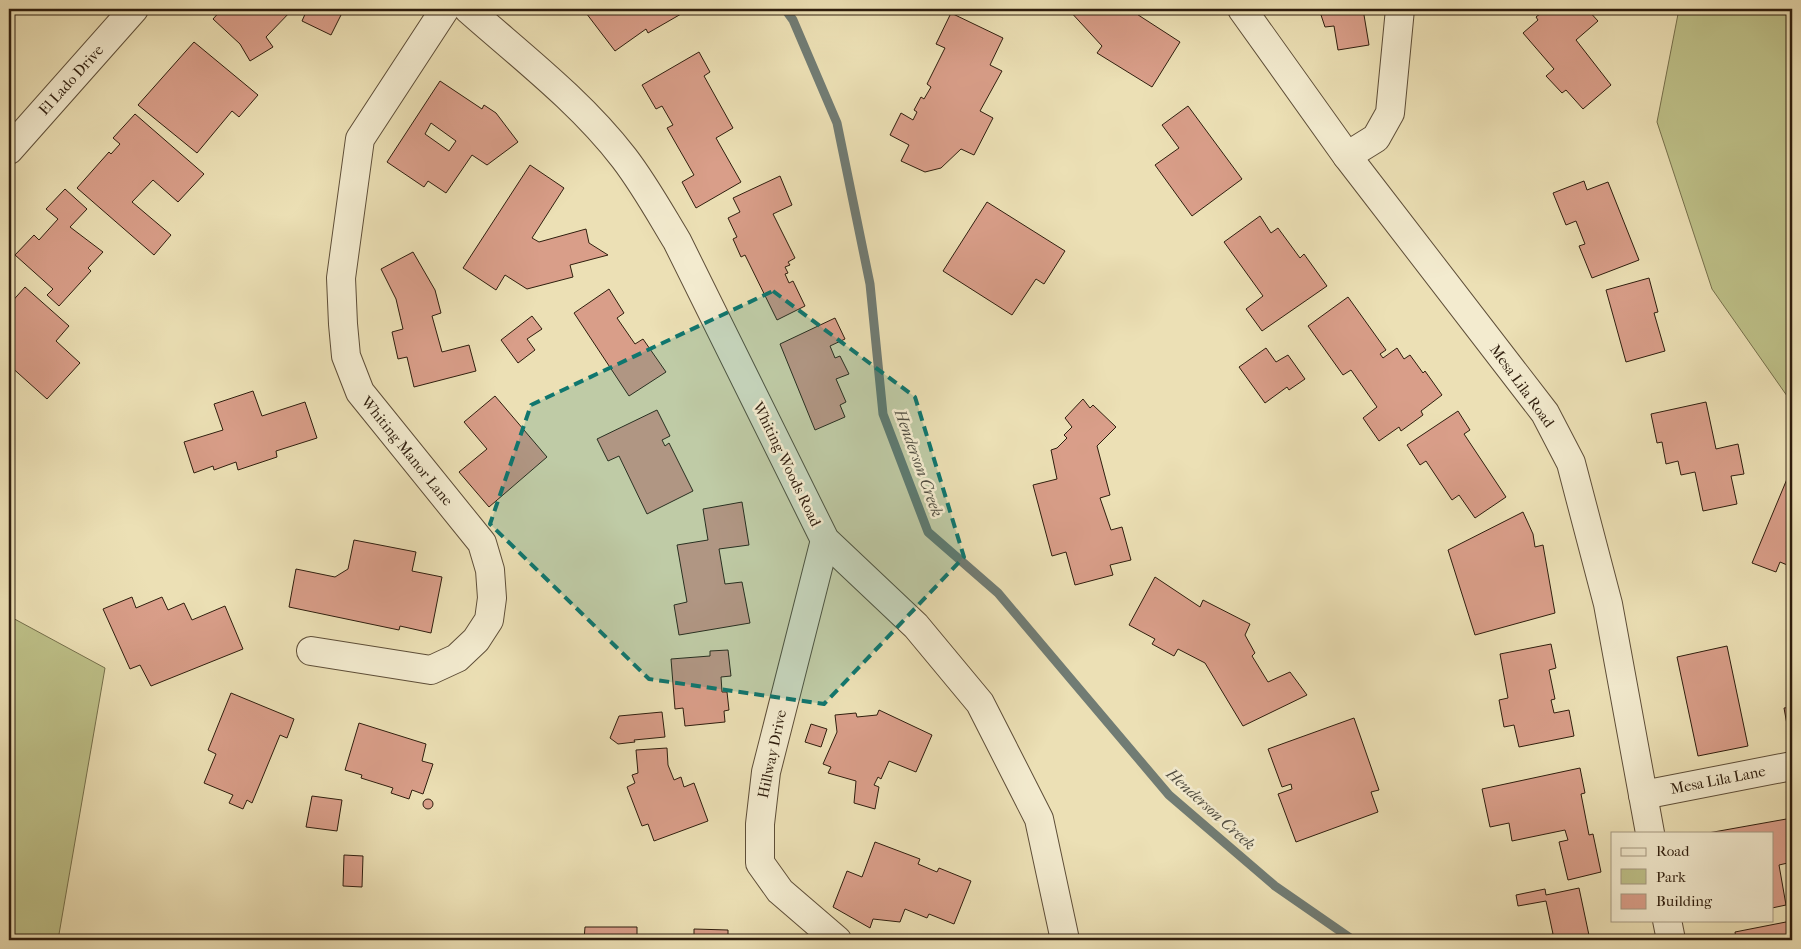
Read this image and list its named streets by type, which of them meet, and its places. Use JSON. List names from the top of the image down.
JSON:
{
  "streets": {
    "street": [
      "El Lado Drive",
      "Mesa Lila Road",
      "Whiting Manor Lane",
      "Whiting Woods Road",
      "Hillway Drive",
      "Mesa Lila Lane"
    ]
  },
  "crossings": [
    ["Mesa Lila Road", "Mesa Lila Lane"],
    ["Whiting Woods Road", "Hillway Drive"]
  ],
  "water": ["Henderson Creek"],
  "legend": ["Road", "Park", "Building"]
}
